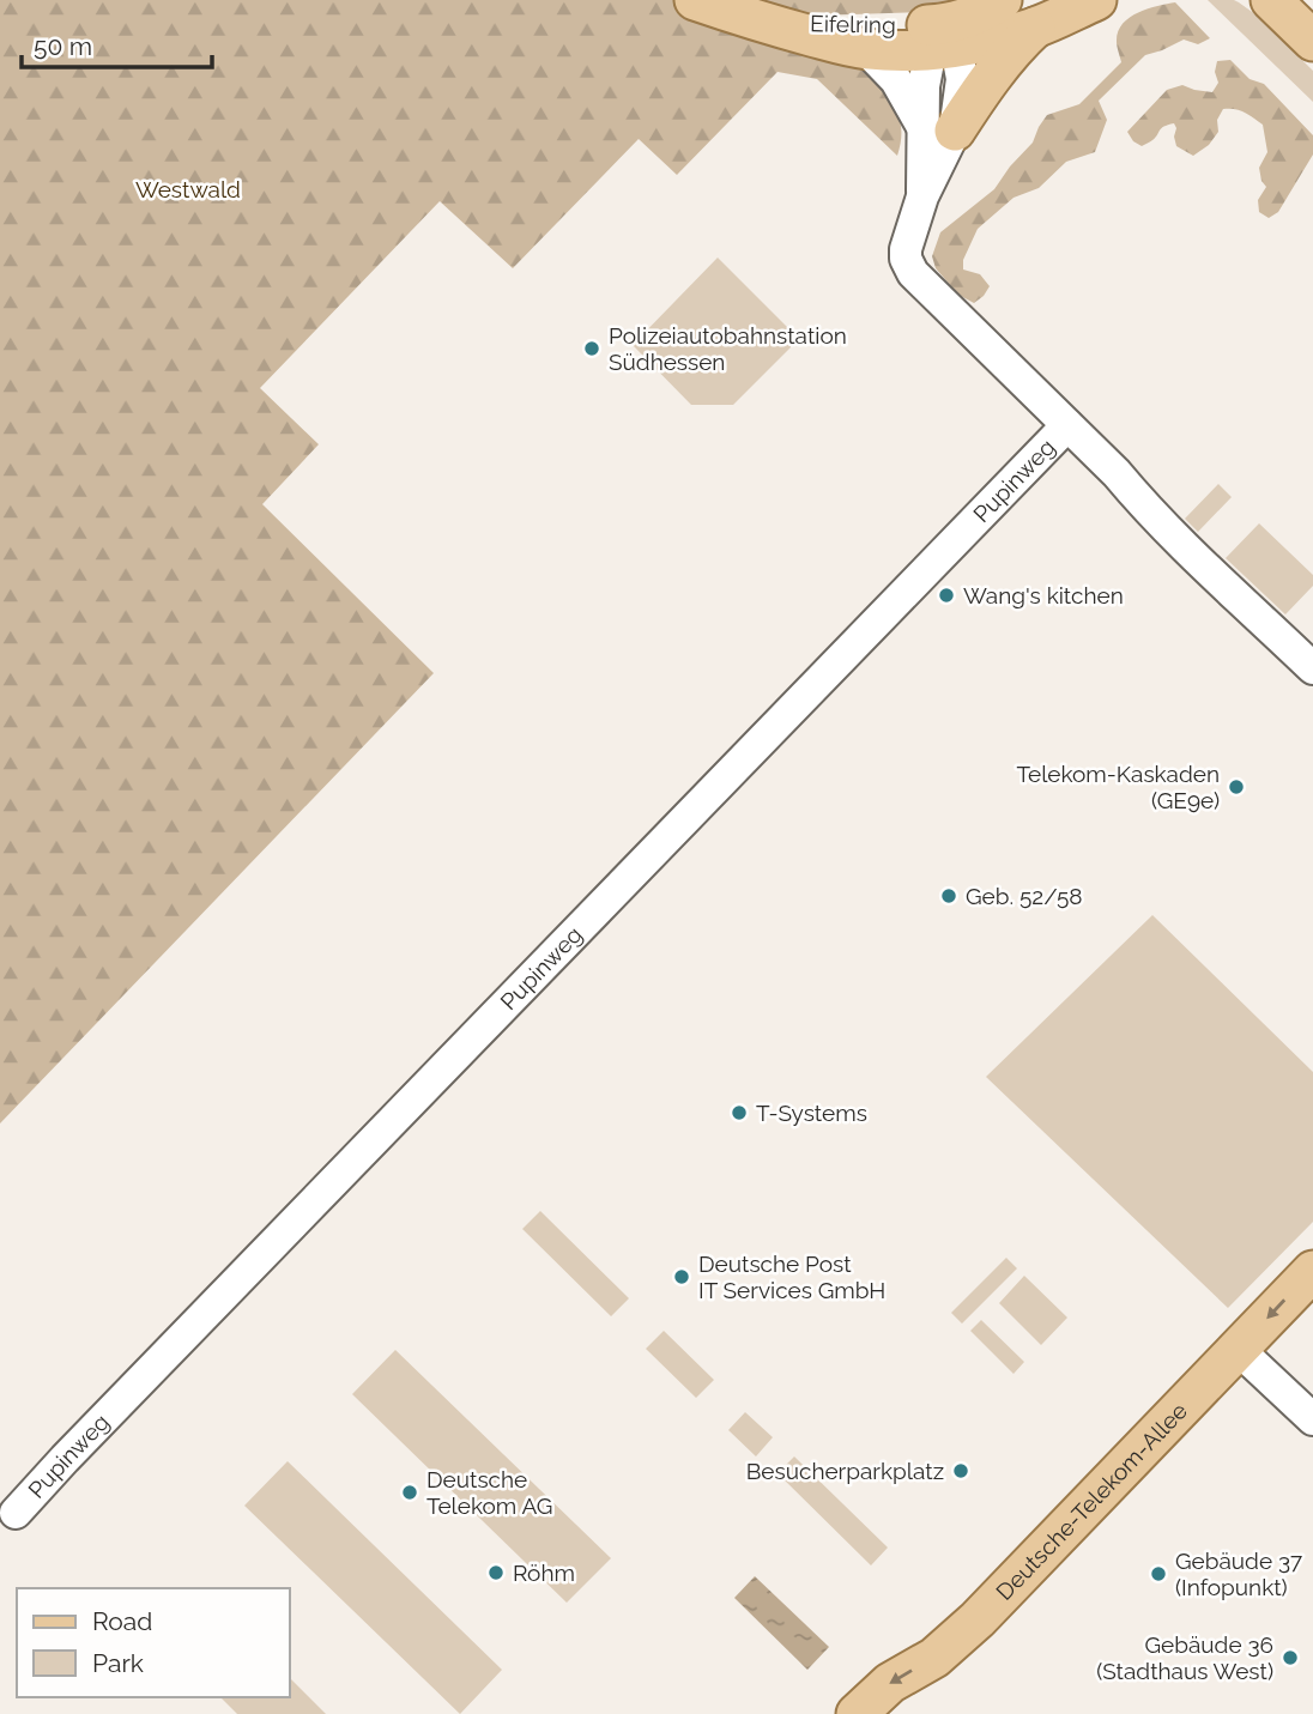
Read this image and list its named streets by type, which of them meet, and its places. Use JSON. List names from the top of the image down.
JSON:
{
  "streets": {
    "main road": ["Eifelring", "Deutsche-Telekom-Allee"],
    "street": ["Pupinweg"]
  },
  "crossings": [
    ["Eifelring", "Pupinweg"]
  ],
  "one_way": ["Deutsche-Telekom-Allee"],
  "parks": ["Westwald"],
  "places": [
    "Polizeiautobahnstation Südhessen",
    "Wang's kitchen",
    "Telekom-Kaskaden (GE9e)",
    "Geb. 52/58",
    "T-Systems",
    "Deutsche Post IT Services GmbH",
    "Besucherparkplatz",
    "Deutsche Telekom AG",
    "Röhm",
    "Gebäude 37 (Infopunkt)",
    "Gebäude 36 (Stadthaus West)"
  ],
  "legend": ["Road", "Park"],
  "scale_bar": "50 m"
}
